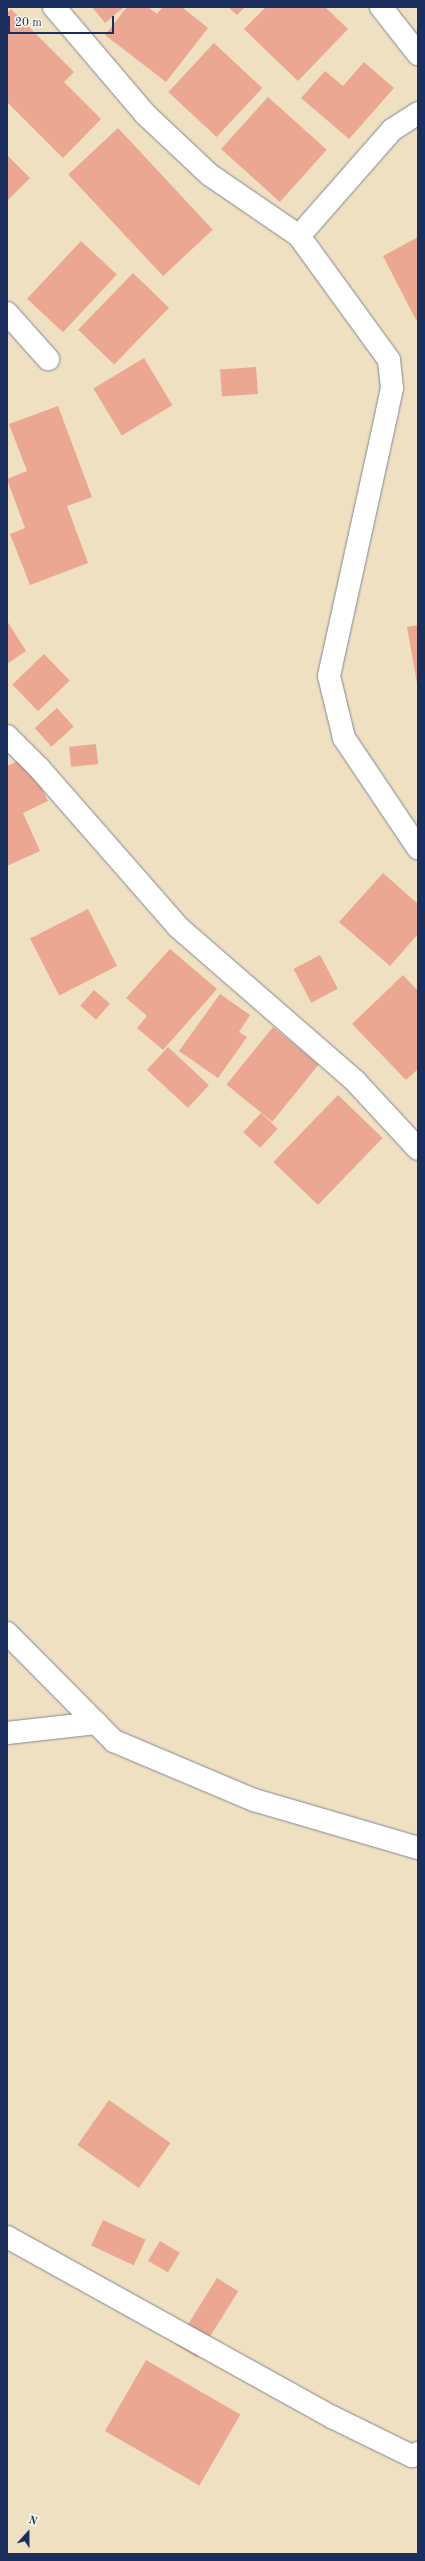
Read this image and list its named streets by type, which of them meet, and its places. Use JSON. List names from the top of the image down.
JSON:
{
  "scale_bar": "20 m",
  "north": "top"
}
